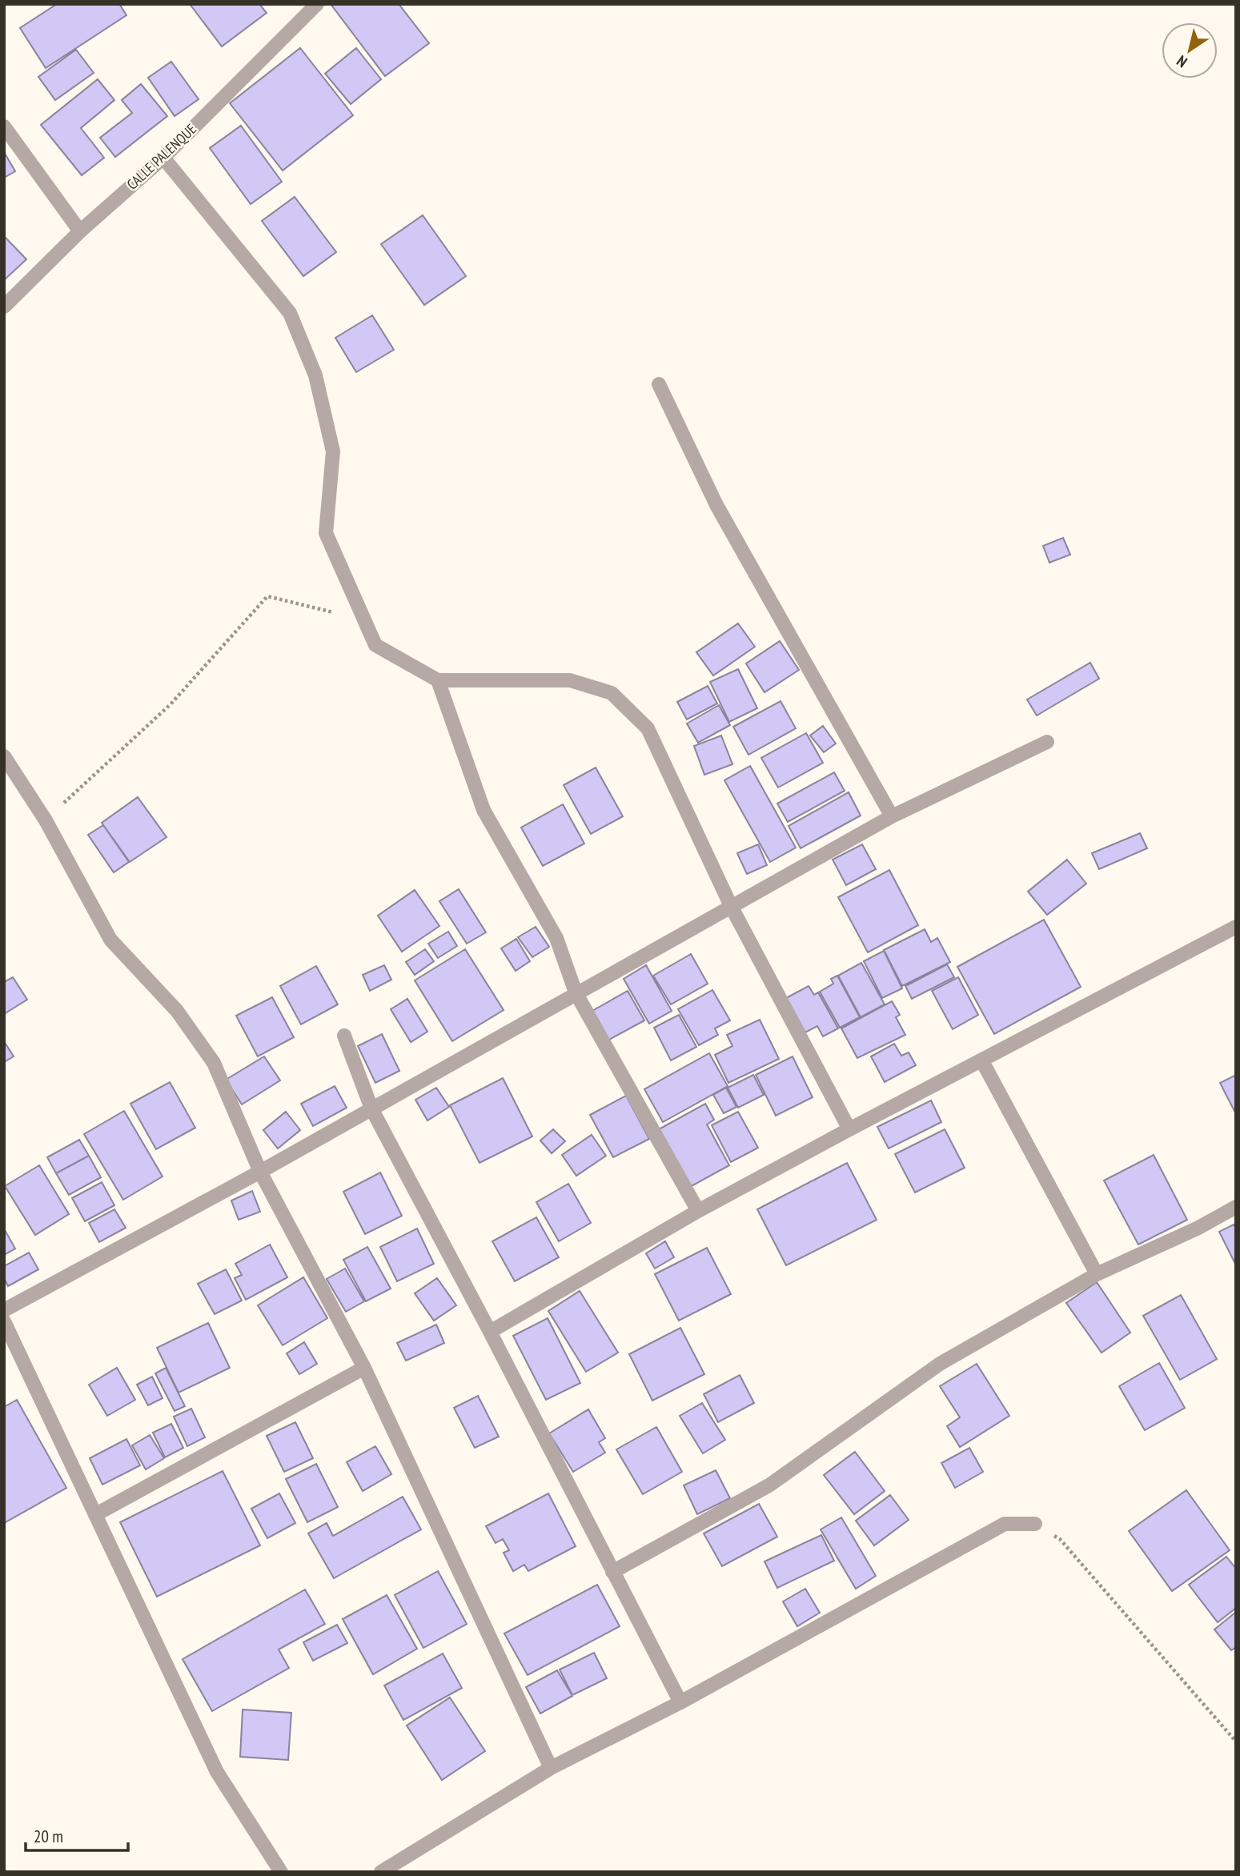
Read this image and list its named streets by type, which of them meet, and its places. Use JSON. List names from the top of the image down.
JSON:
{
  "streets": {
    "street": ["CALLE PALENQUE"]
  },
  "scale_bar": "20 m",
  "north": "bottom left"
}
